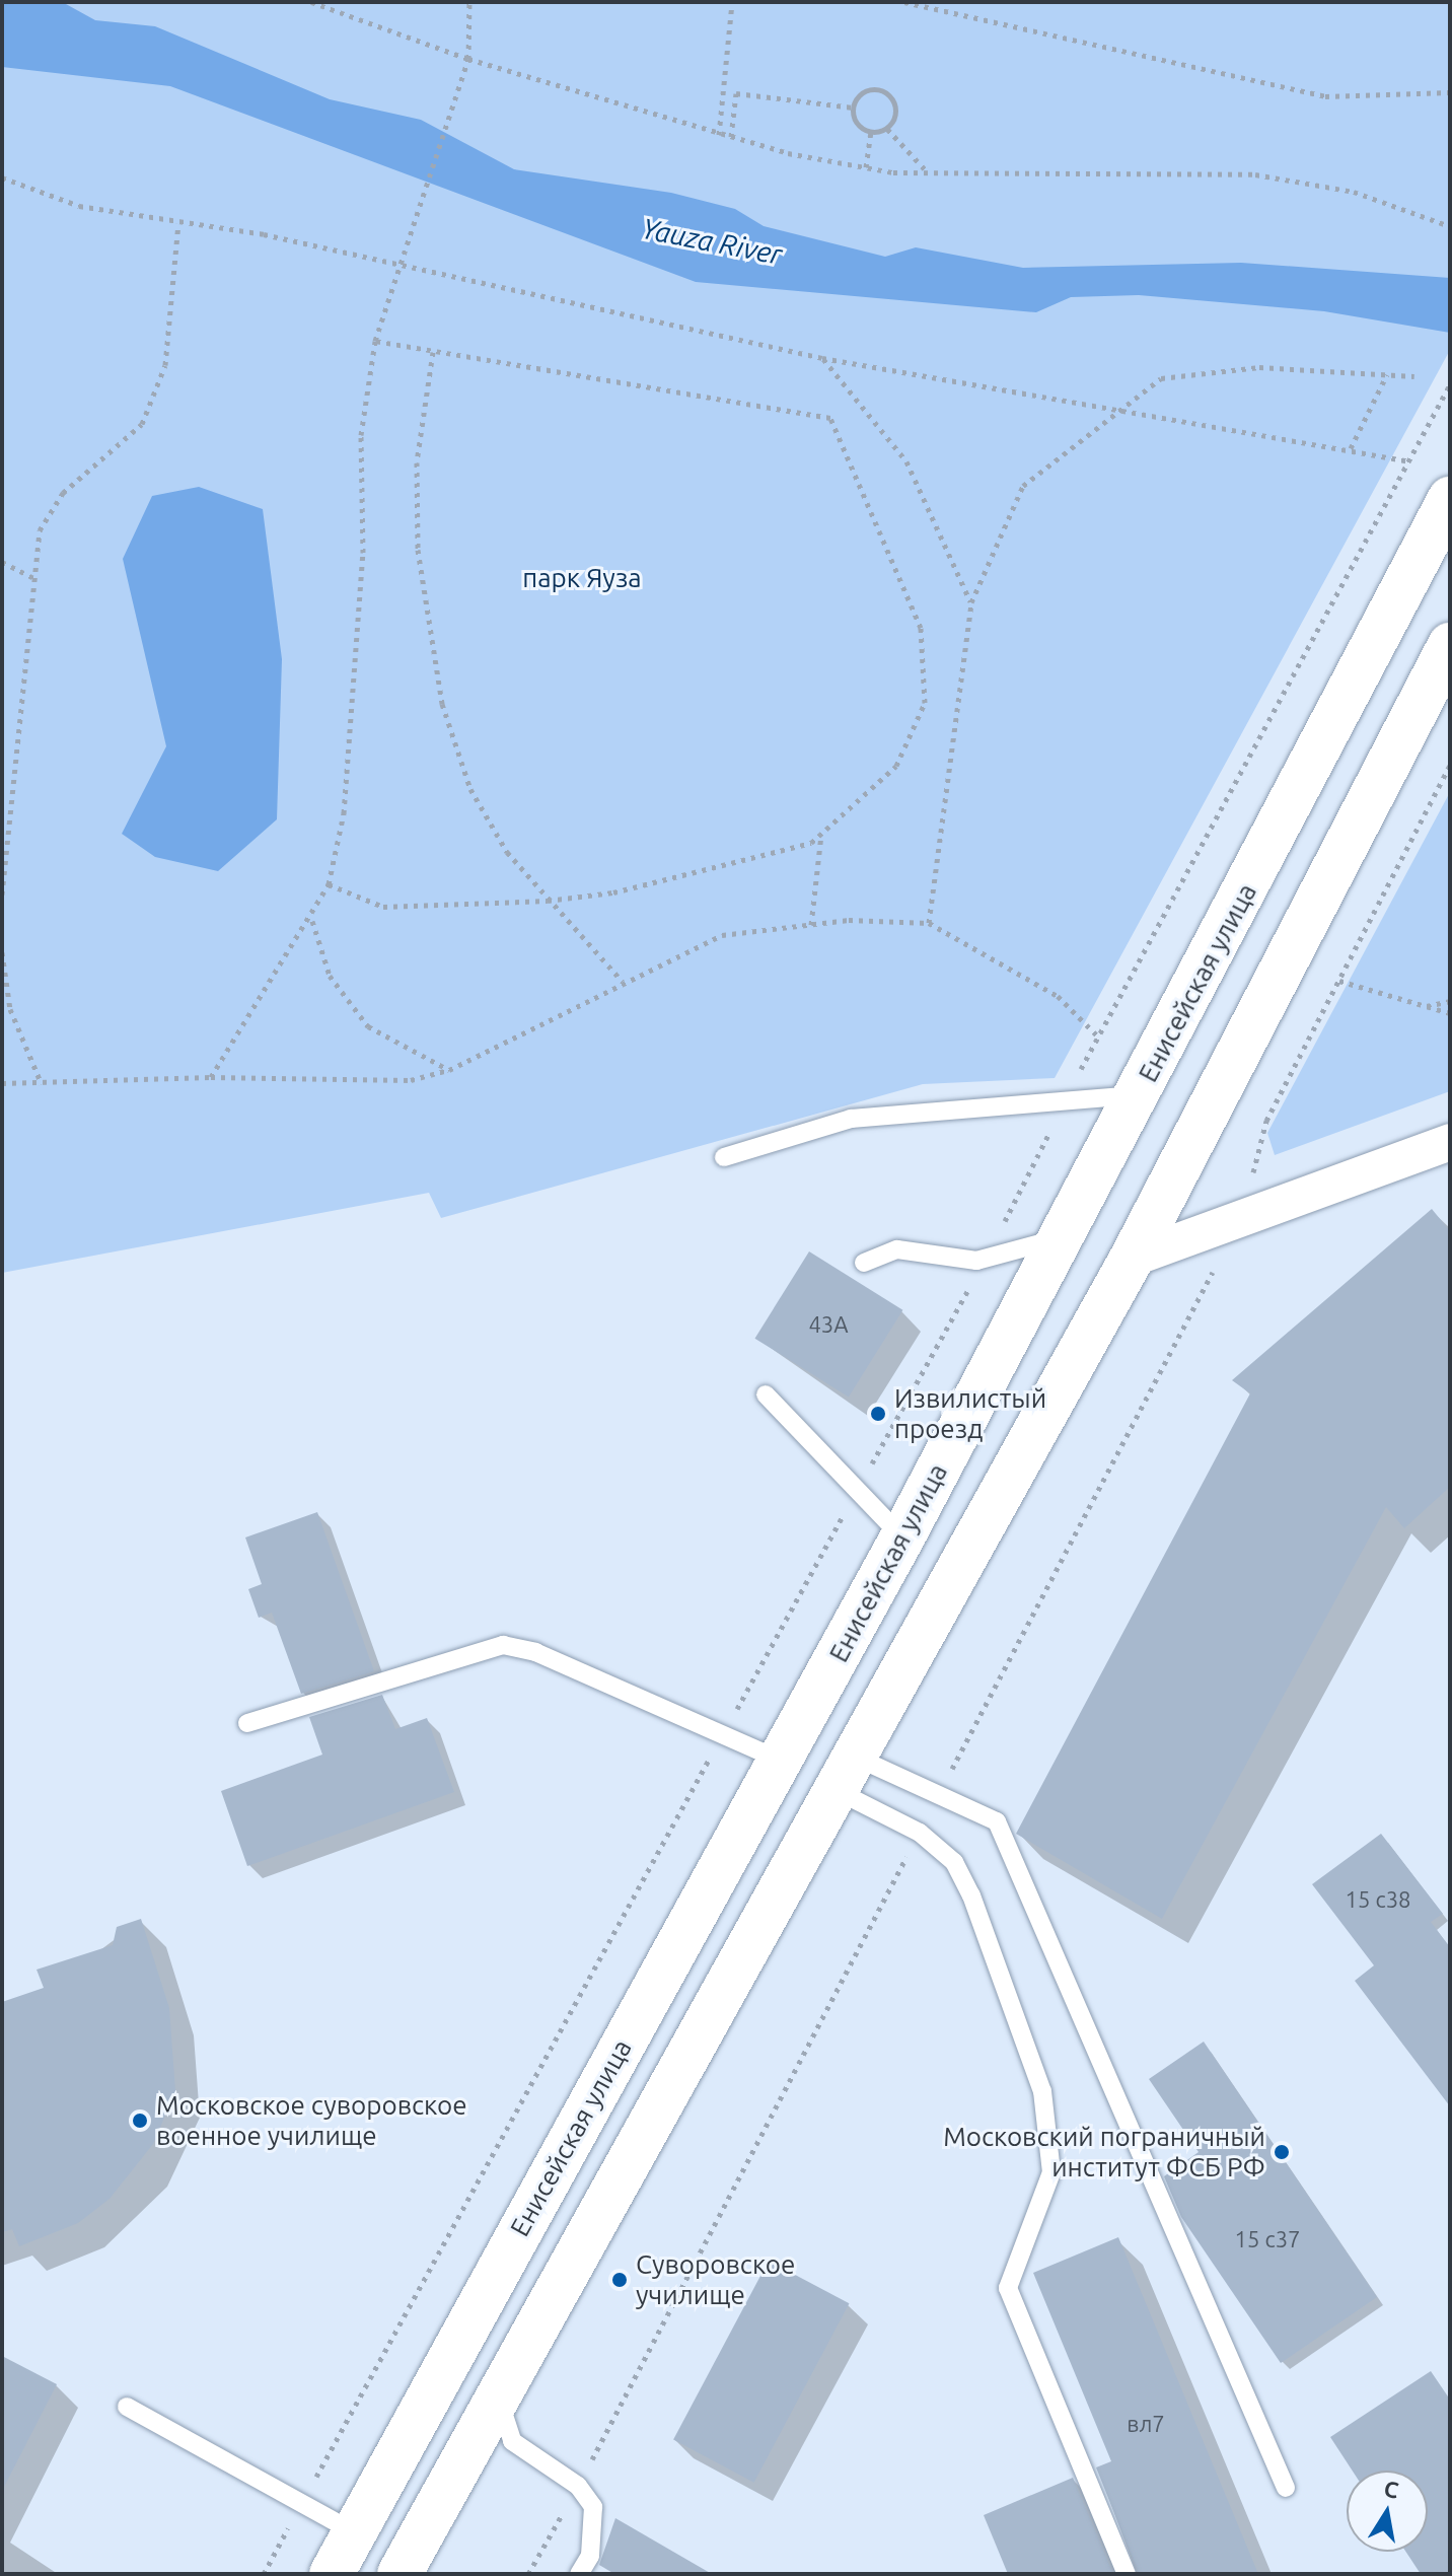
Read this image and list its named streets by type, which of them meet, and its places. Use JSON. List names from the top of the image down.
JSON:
{
  "streets": {
    "main road": ["Енисейская улица"]
  },
  "water": ["Yauza River"],
  "parks": ["парк Яуза"],
  "places": [
    "Извилистый проезд",
    "Московское суворовское военное училище",
    "Московский пограничный институт ФСБ РФ",
    "Суворовское училище"
  ],
  "house_numbers": [
    "43А",
    "15 с38",
    "15 с37",
    "вл7"
  ],
  "north": "top"
}
